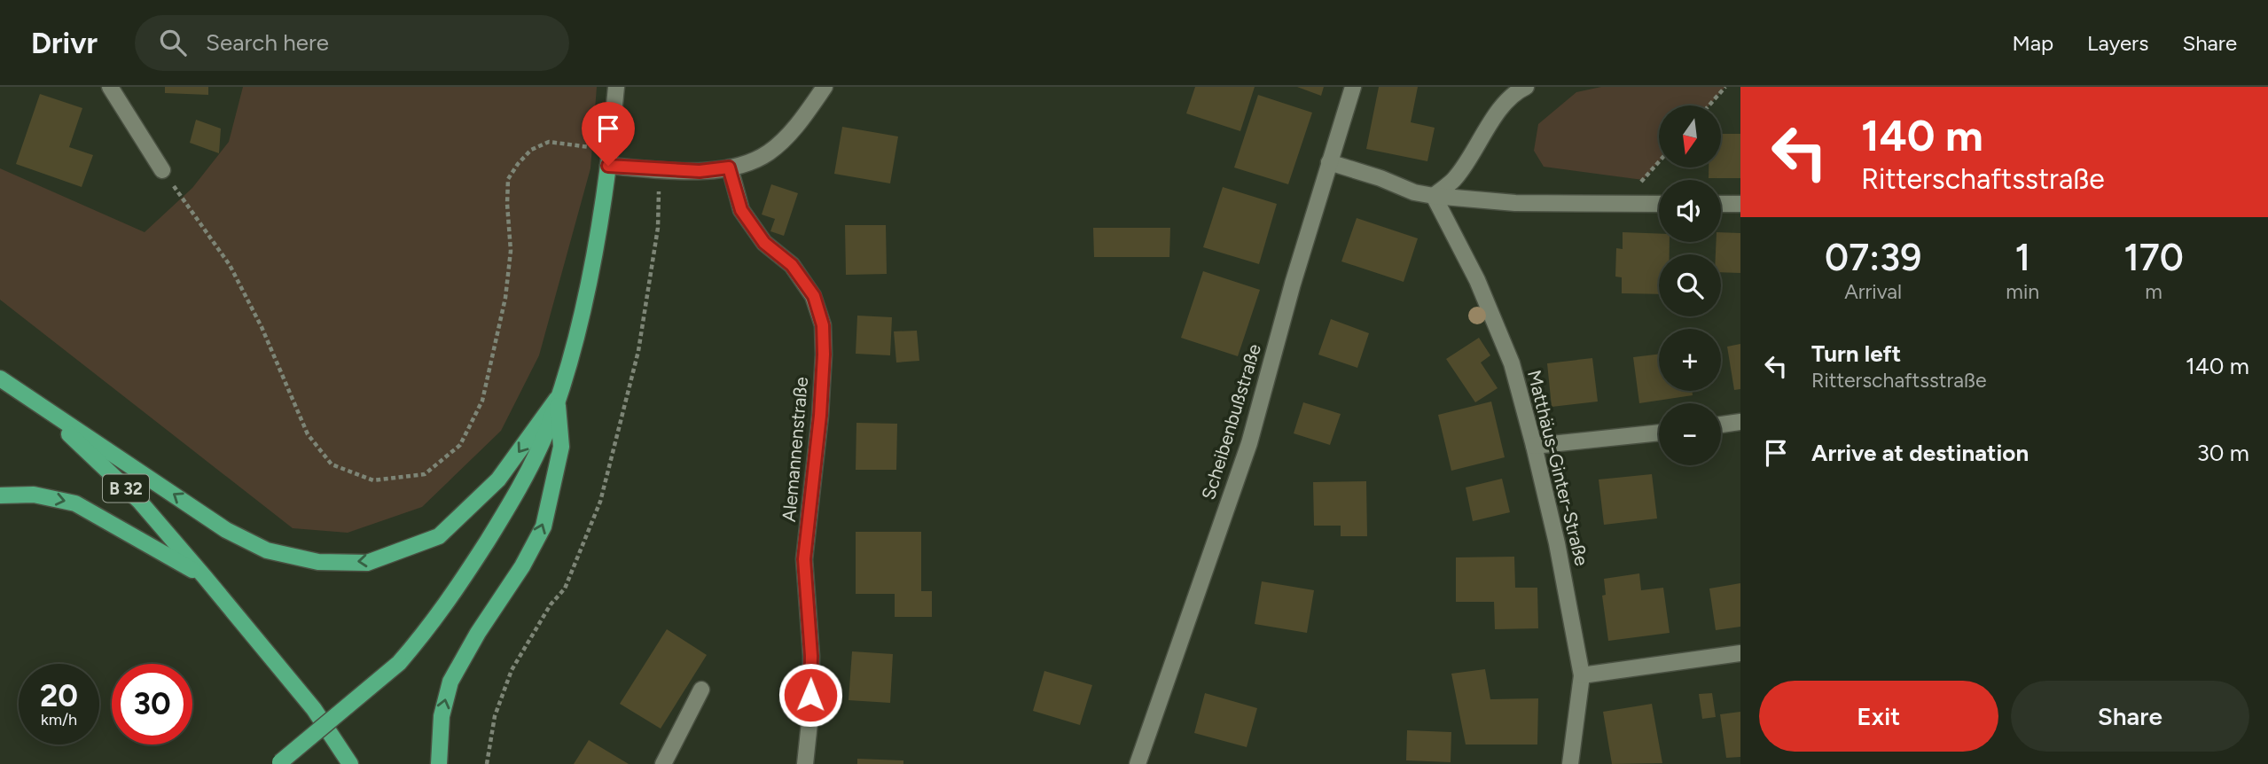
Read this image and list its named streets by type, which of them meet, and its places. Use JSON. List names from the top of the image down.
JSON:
{
  "streets": {
    "main road": ["B 32"],
    "street": ["Scheibenbußstraße", "Alemannenstraße", "Matthäus-Ginter-Straße"]
  },
  "north": "bottom",
  "page": {
    "header": "Drivr",
    "search": "Search here",
    "nav": ["Map", "Layers", "Share"],
    "turn": ["140 m", "Ritterschaftsstraße"],
    "map_buttons": ["+", "−"],
    "eta": [
      "07:39",
      "Arrival",
      "1",
      "min",
      "170",
      "m"
    ],
    "list": [
      {
        "name": "Turn left",
        "note": "Ritterschaftsstraße",
        "value": "140 m"
      },
      {
        "name": "Arrive at destination",
        "value": "30 m"
      }
    ],
    "speed": "20 km/h",
    "limit": "30",
    "buttons": ["Exit", "Share"]
  }
}
